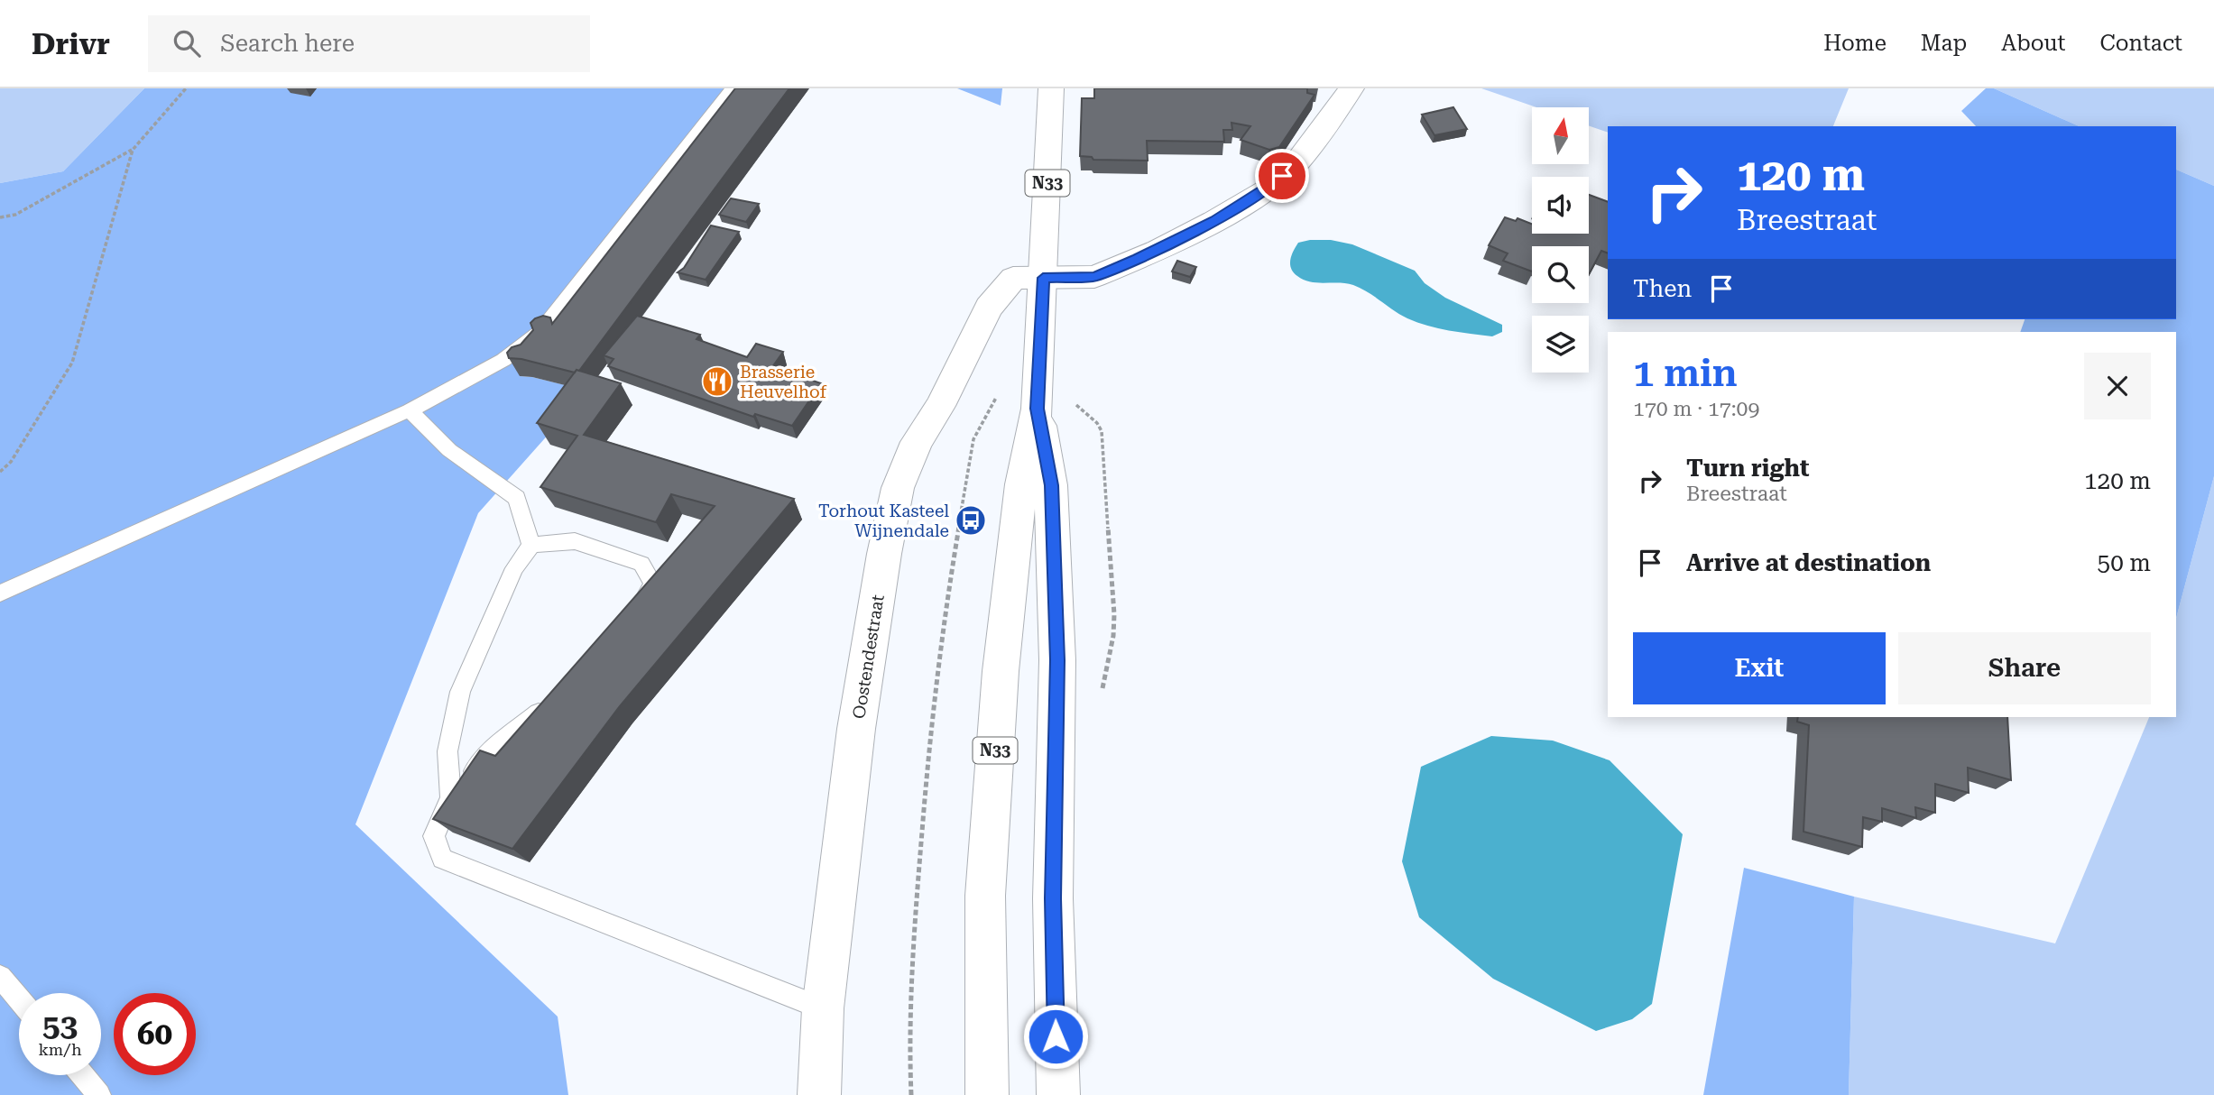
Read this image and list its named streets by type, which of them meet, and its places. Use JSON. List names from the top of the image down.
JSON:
{
  "streets": {
    "main road": ["N33", "Oostendestraat"]
  },
  "crossings": [
    ["N33", "Oostendestraat"]
  ],
  "places": {
    "restaurant": ["Brasserie Heuvelhof"],
    "bus stop": ["Torhout Kasteel Wijnendale"]
  },
  "north": "top",
  "page": {
    "header": "Drivr",
    "search": "Search here",
    "nav": [
      "Home",
      "Map",
      "About",
      "Contact"
    ],
    "turn": ["120 m", "Breestraat"],
    "then": "Then",
    "heading": ["1 min", "170 m · 17:09"],
    "list": [
      {
        "name": "Turn right",
        "note": "Breestraat",
        "value": "120 m"
      },
      {
        "name": "Arrive at destination",
        "value": "50 m"
      }
    ],
    "buttons": ["Exit", "Share"],
    "speed": "53 km/h",
    "limit": "60"
  }
}
